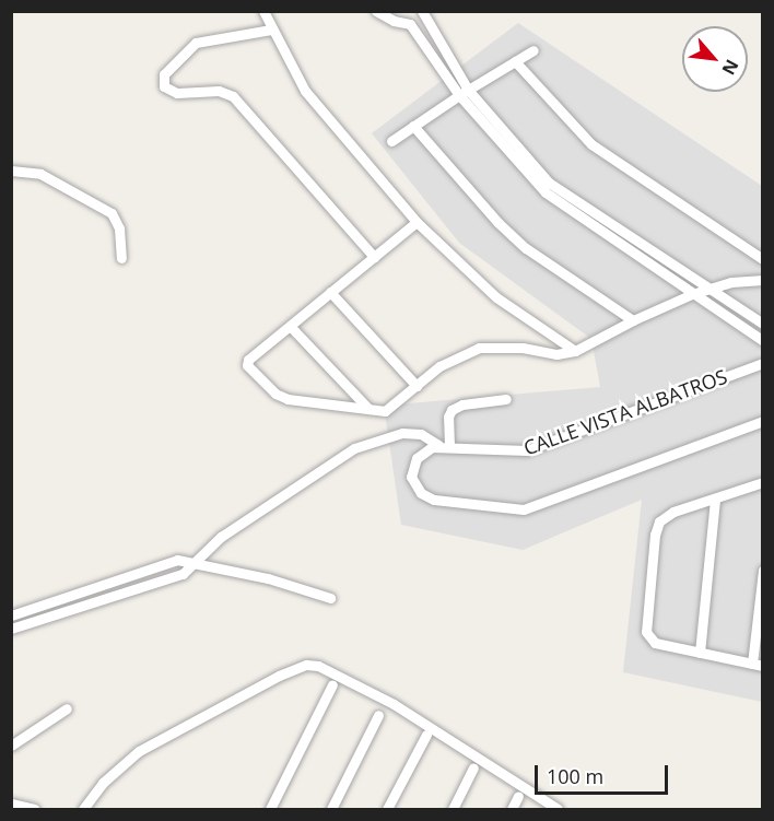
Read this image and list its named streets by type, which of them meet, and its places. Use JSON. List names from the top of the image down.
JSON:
{
  "streets": {
    "street": ["CALLE VISTA ALBATROS"]
  },
  "scale_bar": "100 m",
  "north": "bottom right"
}
